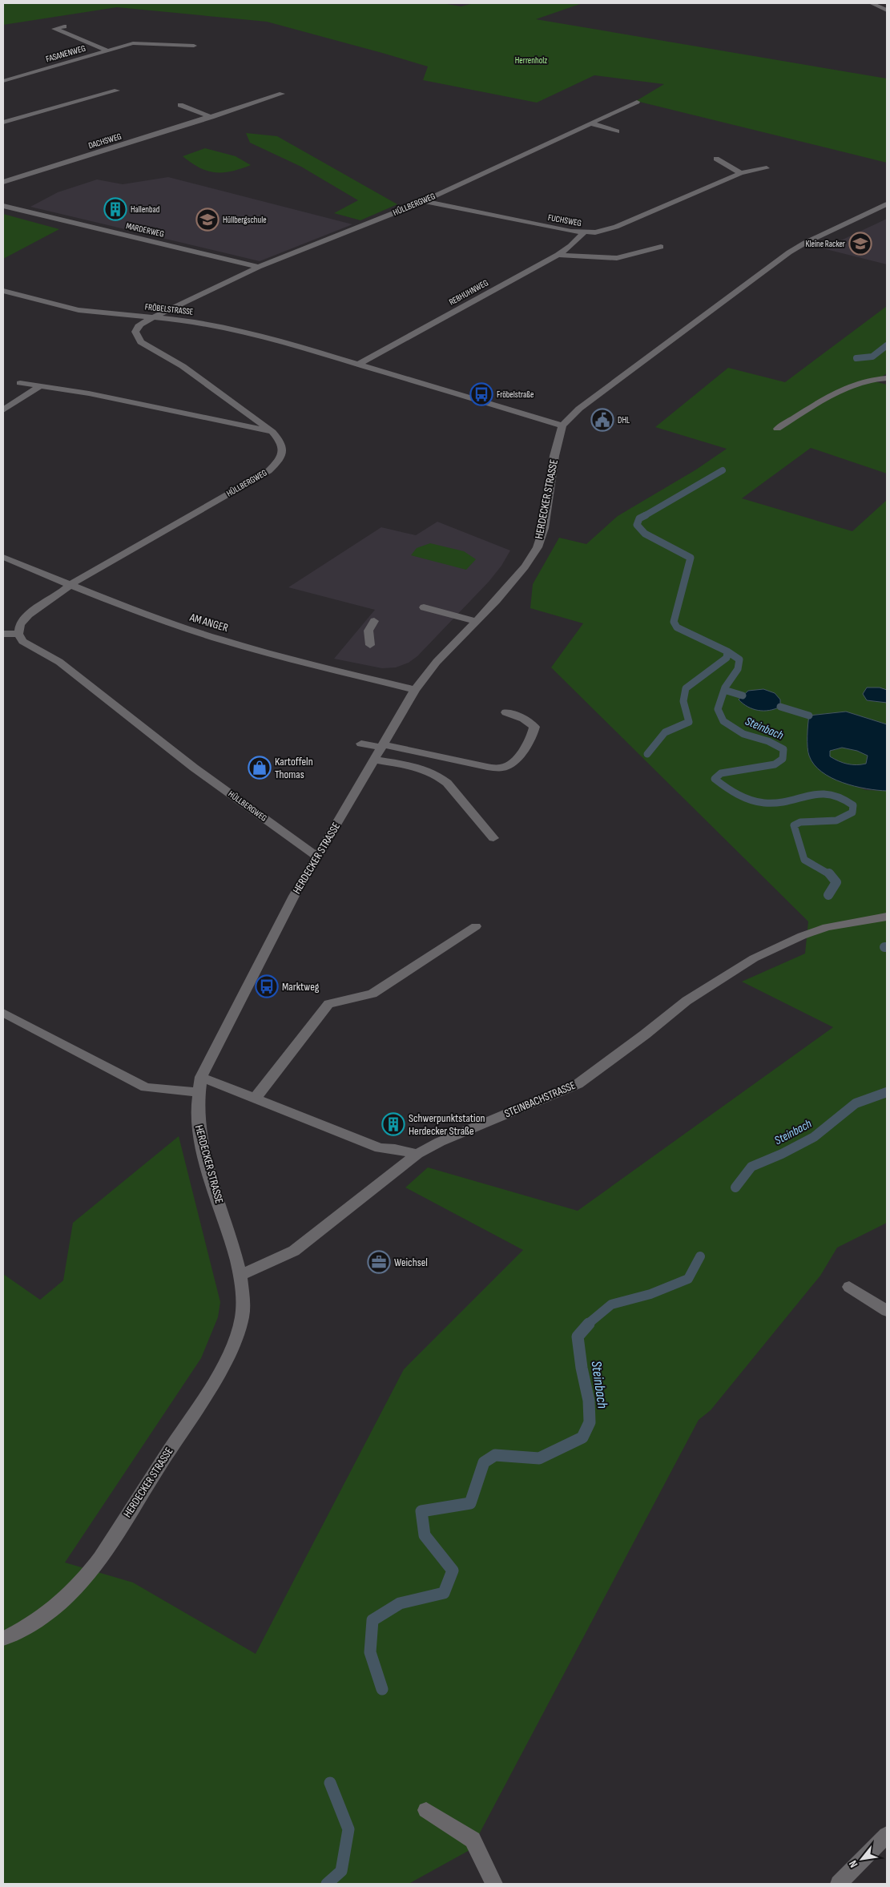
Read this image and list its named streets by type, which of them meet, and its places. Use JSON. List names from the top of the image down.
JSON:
{
  "streets": {
    "street": [
      "FASANENWEG",
      "DACHSWEG",
      "HÜLLBERGWEG",
      "FUCHSWEG",
      "MARDERWEG",
      "REBHUHNWEG",
      "FRÖBELSTRASSE",
      "HERDECKER STRASSE",
      "AM ANGER",
      "STEINBACHSTRASSE"
    ]
  },
  "crossings": [
    ["HÜLLBERGWEG", "FUCHSWEG"],
    ["HÜLLBERGWEG", "MARDERWEG"],
    ["HÜLLBERGWEG", "FRÖBELSTRASSE"],
    ["HÜLLBERGWEG", "HERDECKER STRASSE"],
    ["HÜLLBERGWEG", "AM ANGER"],
    ["FUCHSWEG", "REBHUHNWEG"],
    ["REBHUHNWEG", "FRÖBELSTRASSE"],
    ["FRÖBELSTRASSE", "HERDECKER STRASSE"],
    ["HERDECKER STRASSE", "AM ANGER"],
    ["HERDECKER STRASSE", "STEINBACHSTRASSE"]
  ],
  "water": ["Steinbach"],
  "parks": ["Herrenholz"],
  "places": {
    "building": ["Hallenbad", "Schwerpunktstation Herdecker Straße"],
    "school or university": ["Hüllbergschule", "Kleine Racker"],
    "bus stop": ["Fröbelstraße", "Marktweg"],
    "public building": ["DHL"],
    "shop": ["Kartoffeln Thomas"],
    "office": ["Weichsel"]
  },
  "north": "bottom left"
}
